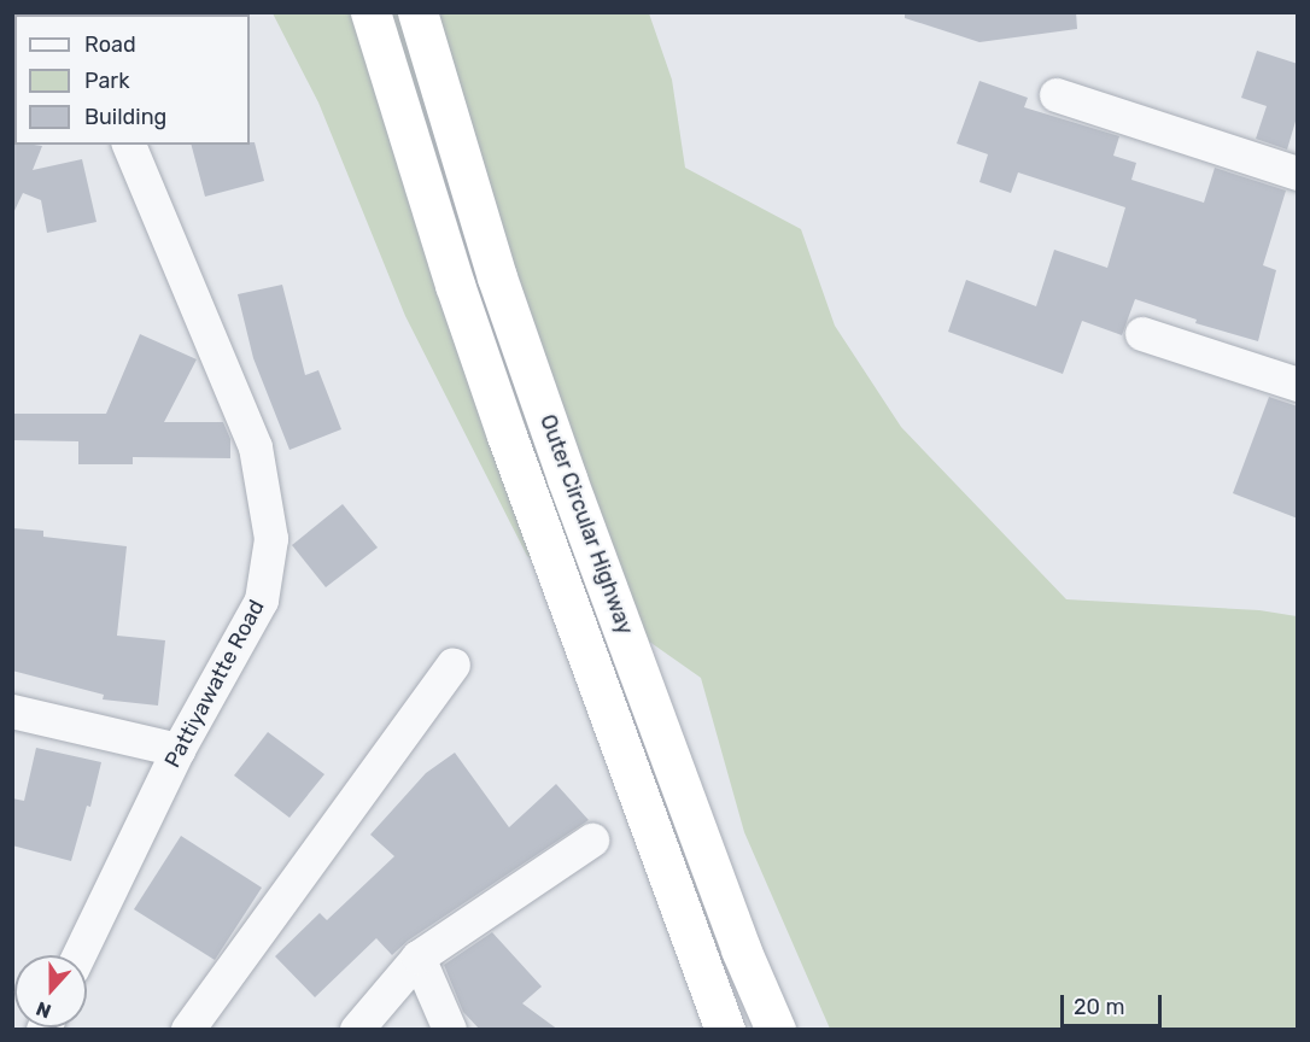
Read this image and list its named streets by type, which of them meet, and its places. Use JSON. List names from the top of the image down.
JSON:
{
  "streets": {
    "highway": ["Outer Circular Highway"],
    "street": ["Pattiyawatte Road"]
  },
  "legend": ["Road", "Park", "Building"],
  "scale_bar": "20 m",
  "north": "bottom"
}
